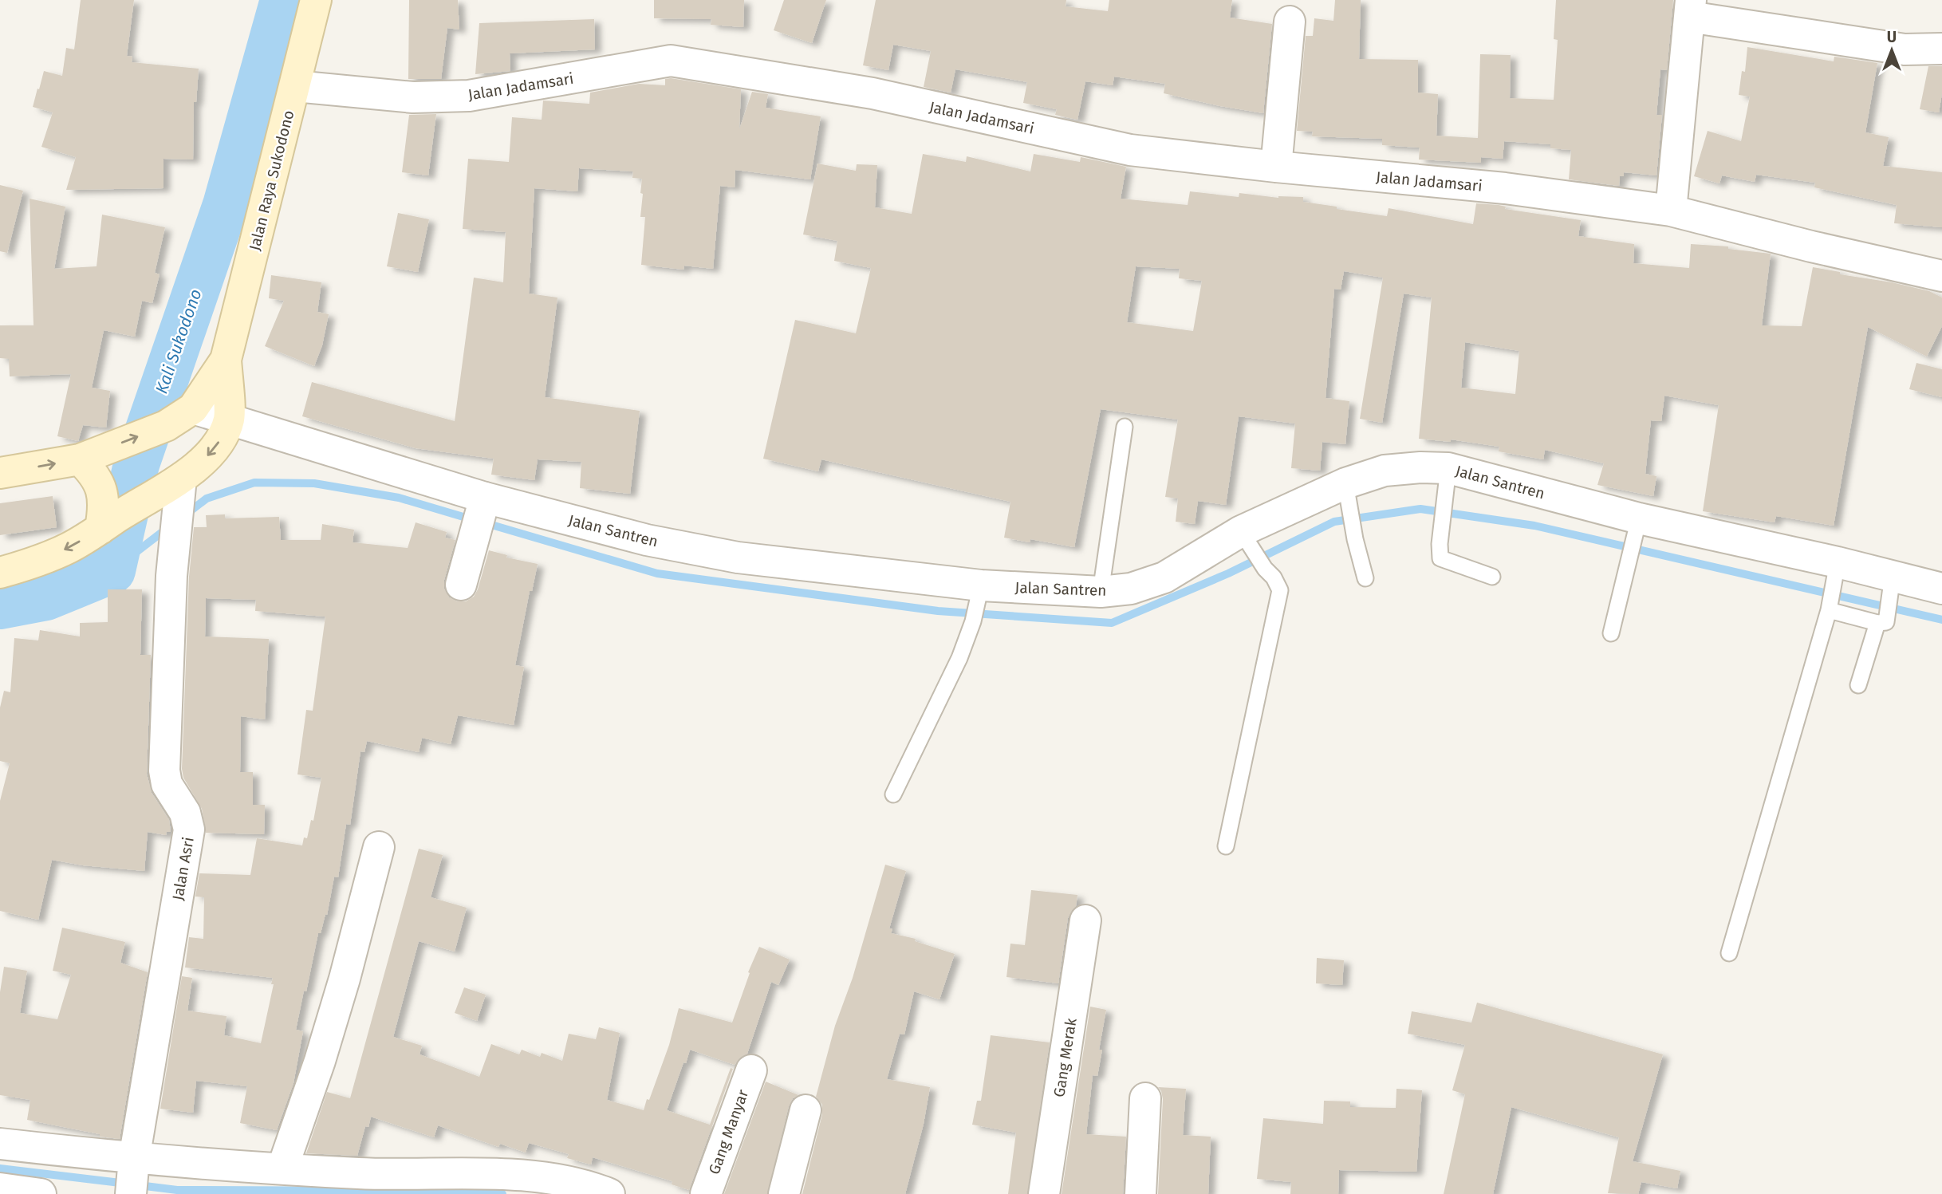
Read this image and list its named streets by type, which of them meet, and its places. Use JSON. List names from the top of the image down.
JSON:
{
  "streets": {
    "main road": ["Jalan Raya Sukodono"],
    "street": [
      "Jalan Jadamsari",
      "Jalan Santren",
      "Jalan Asri",
      "Gang Merak",
      "Gang Manyar"
    ]
  },
  "crossings": [
    ["Jalan Jadamsari", "Jalan Raya Sukodono"],
    ["Jalan Raya Sukodono", "Jalan Santren"],
    ["Jalan Raya Sukodono", "Jalan Asri"]
  ],
  "water": ["Kali Sukodono"],
  "north": "top"
}
